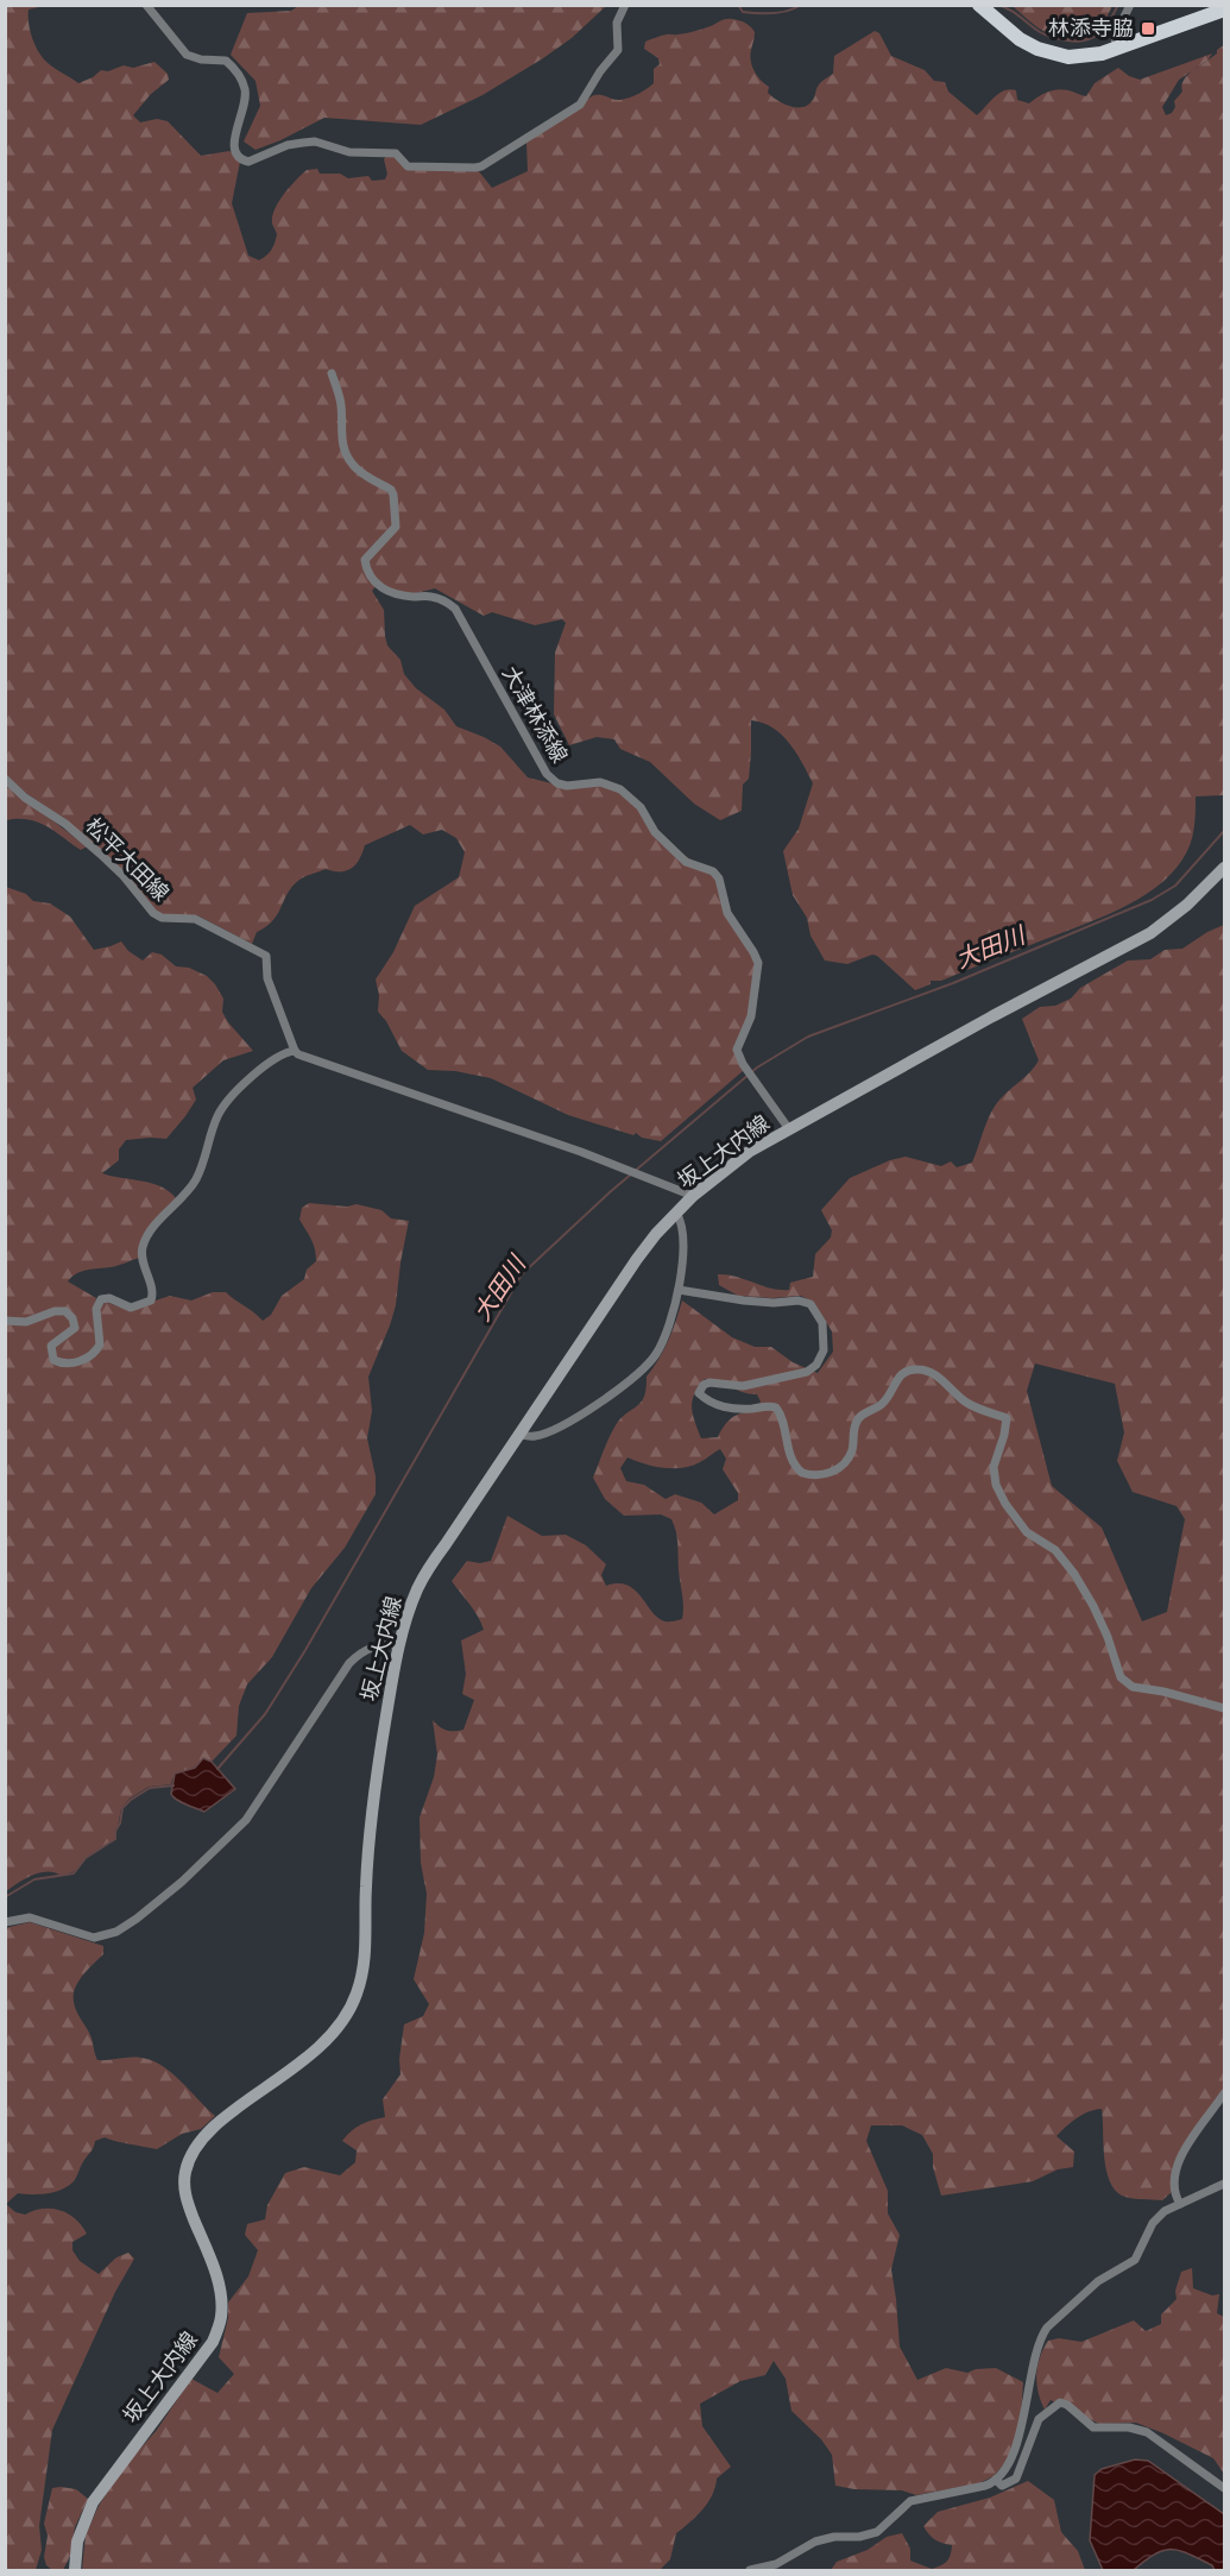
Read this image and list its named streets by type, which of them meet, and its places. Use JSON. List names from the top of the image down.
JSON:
{
  "streets": {
    "main road": ["坂上大内線"],
    "street": ["大津林添線", "松平大田線"]
  },
  "crossings": [
    ["大津林添線", "坂上大内線"]
  ],
  "water": ["大田川"],
  "places": {
    "transit": ["林添寺脇"]
  }
}
